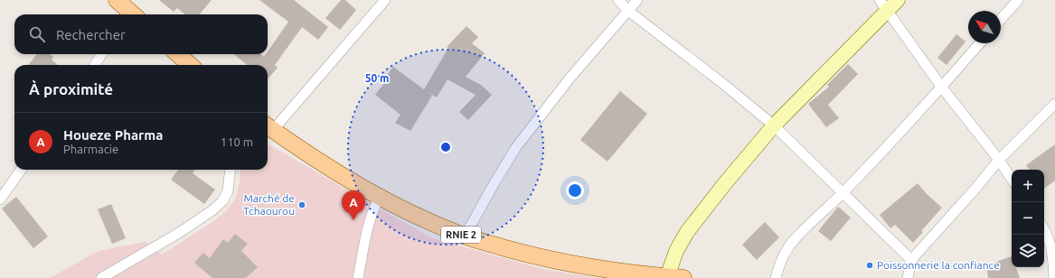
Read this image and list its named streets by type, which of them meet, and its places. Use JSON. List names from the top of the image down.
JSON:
{
  "streets": {
    "main road": ["RNIE 2"]
  },
  "places": ["Marché de Tchaourou", "Poissonnerie la confiance"],
  "north": "top left",
  "page": {
    "search": "Rechercher",
    "heading": "À proximité",
    "list": [
      {
        "mark": "A",
        "name": "Houeze Pharma",
        "note": "Pharmacie",
        "value": "110 m"
      }
    ],
    "map_buttons": ["+", "−"],
    "pins": "A"
  },
  "rings": ["50 m"]
}
